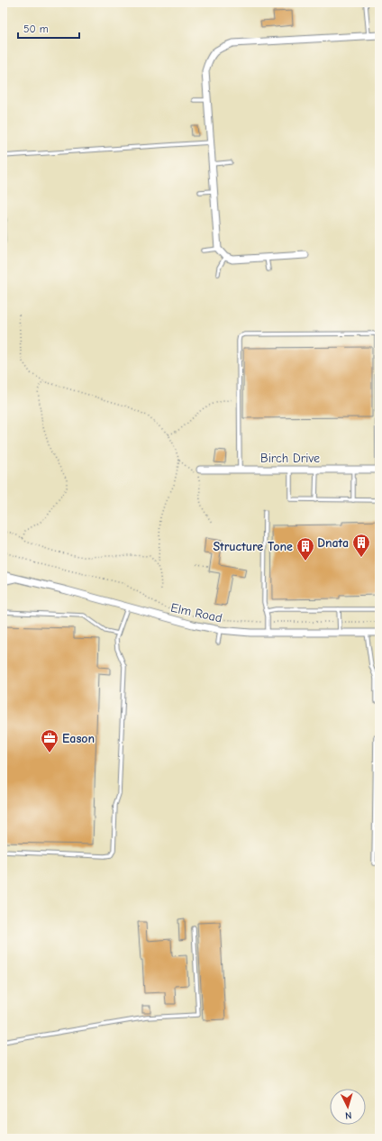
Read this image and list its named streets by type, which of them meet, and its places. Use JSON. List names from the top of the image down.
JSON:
{
  "streets": {
    "street": ["Birch Drive", "Elm Road"]
  },
  "places": {
    "building": ["Dnata", "Structure Tone"],
    "office": ["Eason"]
  },
  "scale_bar": "50 m",
  "north": "bottom"
}
